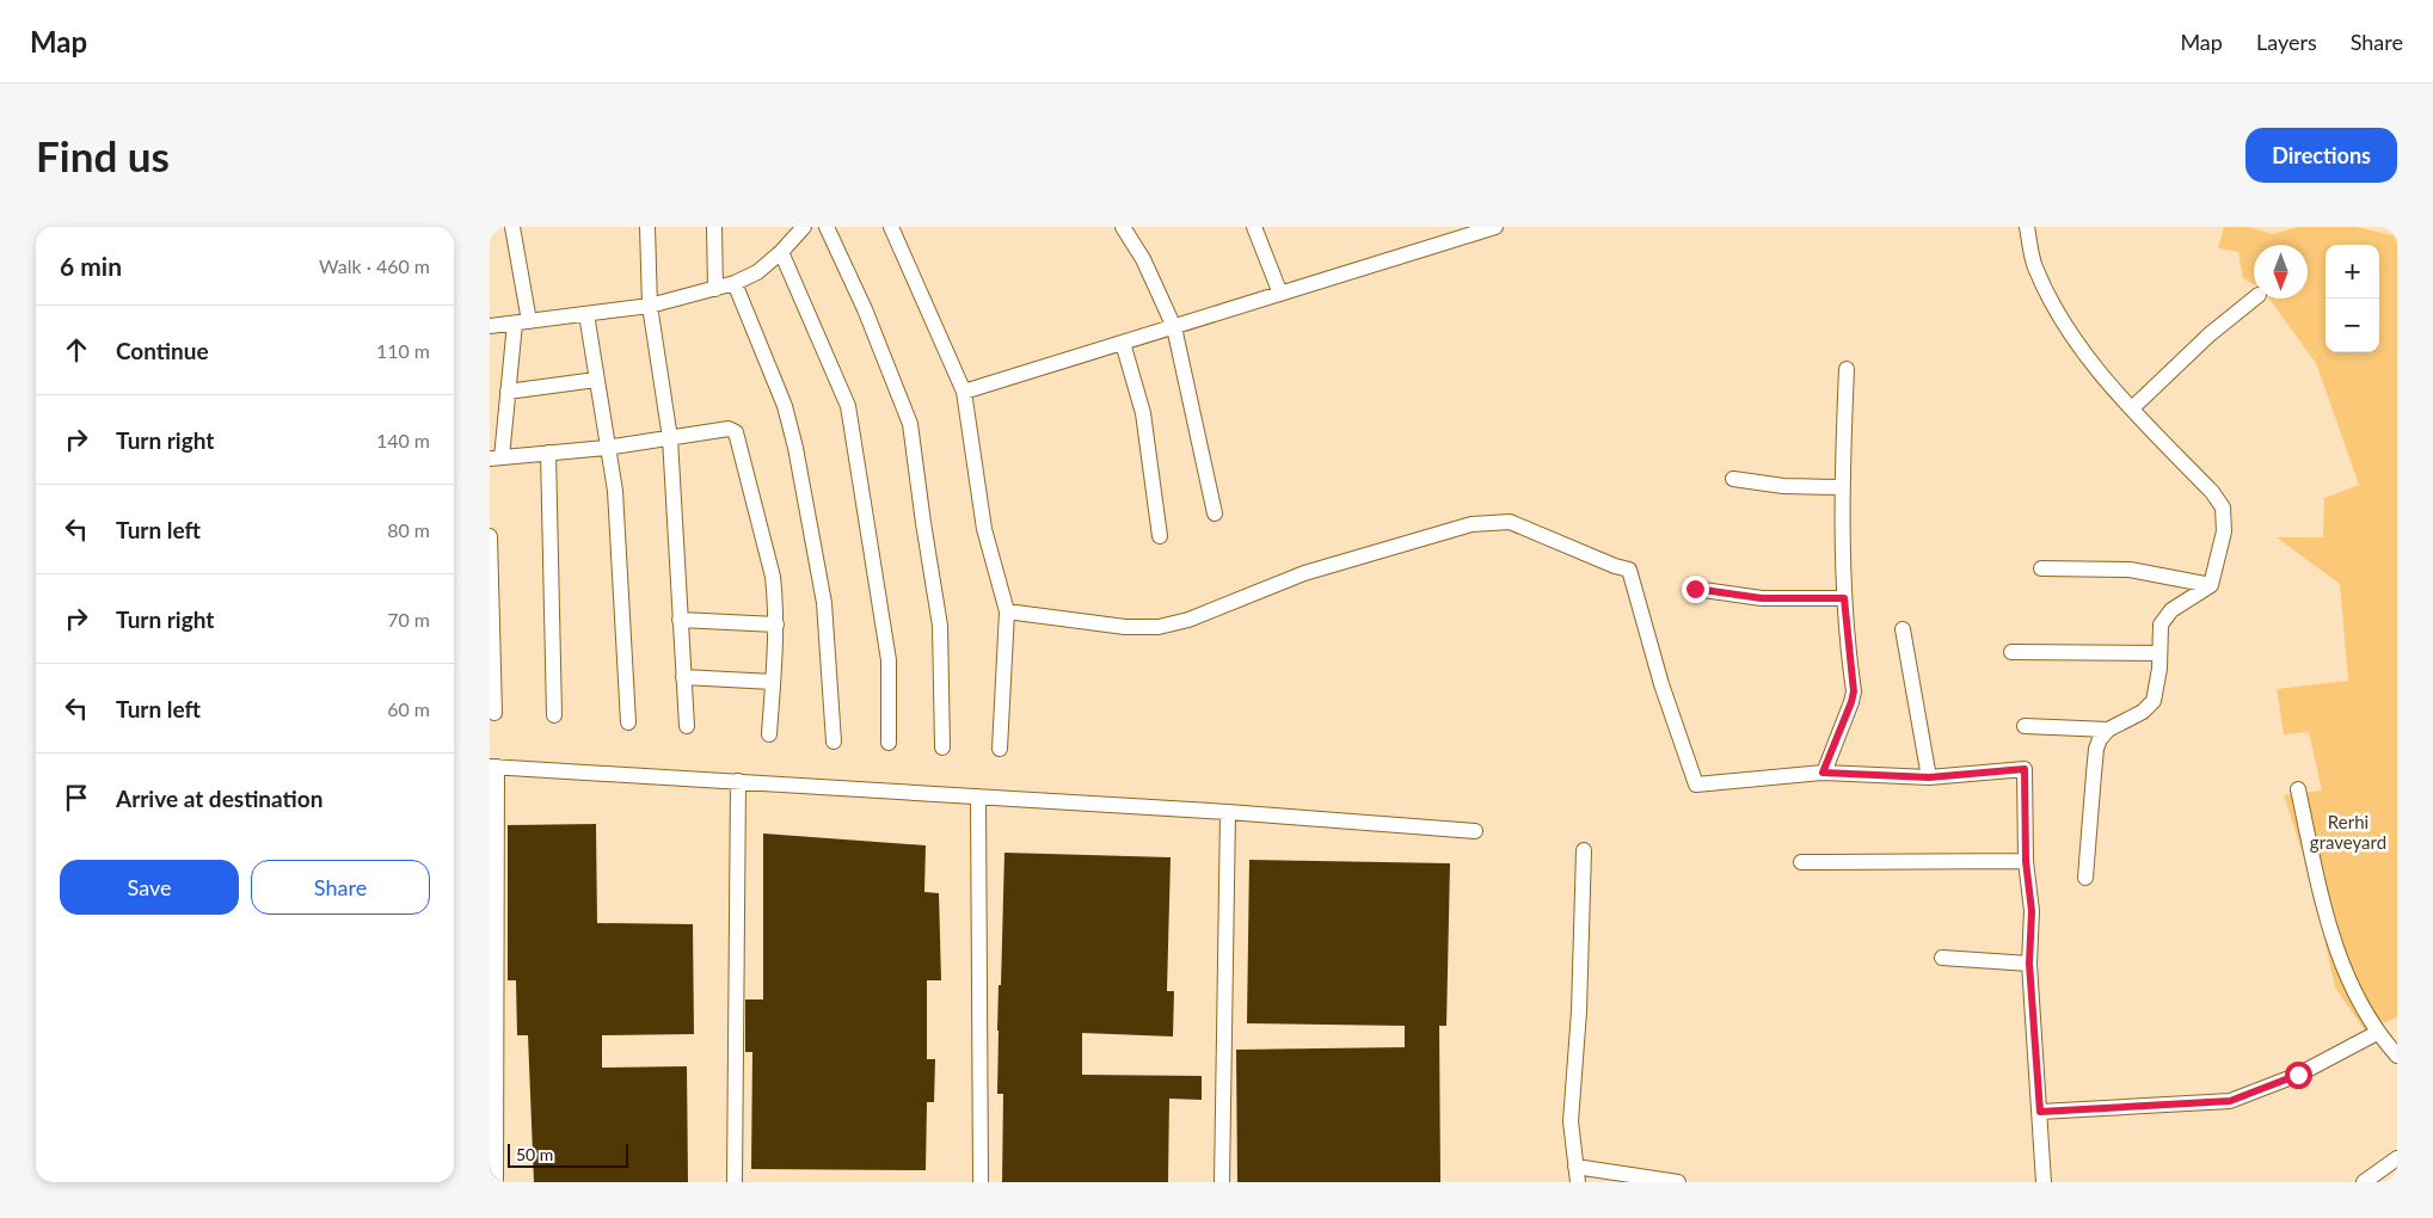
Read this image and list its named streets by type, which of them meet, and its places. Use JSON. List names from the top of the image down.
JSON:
{
  "parks": ["Rerhi graveyard"],
  "scale_bar": "50 m",
  "north": "bottom",
  "page": {
    "header": "Map",
    "nav": ["Map", "Layers", "Share"],
    "buttons": [
      "Directions",
      ["Save", "Share"]
    ],
    "title": "Find us",
    "heading": ["6 min", "Walk · 460 m"],
    "map_buttons": ["+", "−"],
    "list": [
      ["Continue", "110 m"],
      ["Turn right", "140 m"],
      ["Turn left", "80 m"],
      ["Turn right", "70 m"],
      ["Turn left", "60 m"],
      "Arrive at destination"
    ],
    "scale": "50 m"
  }
}
